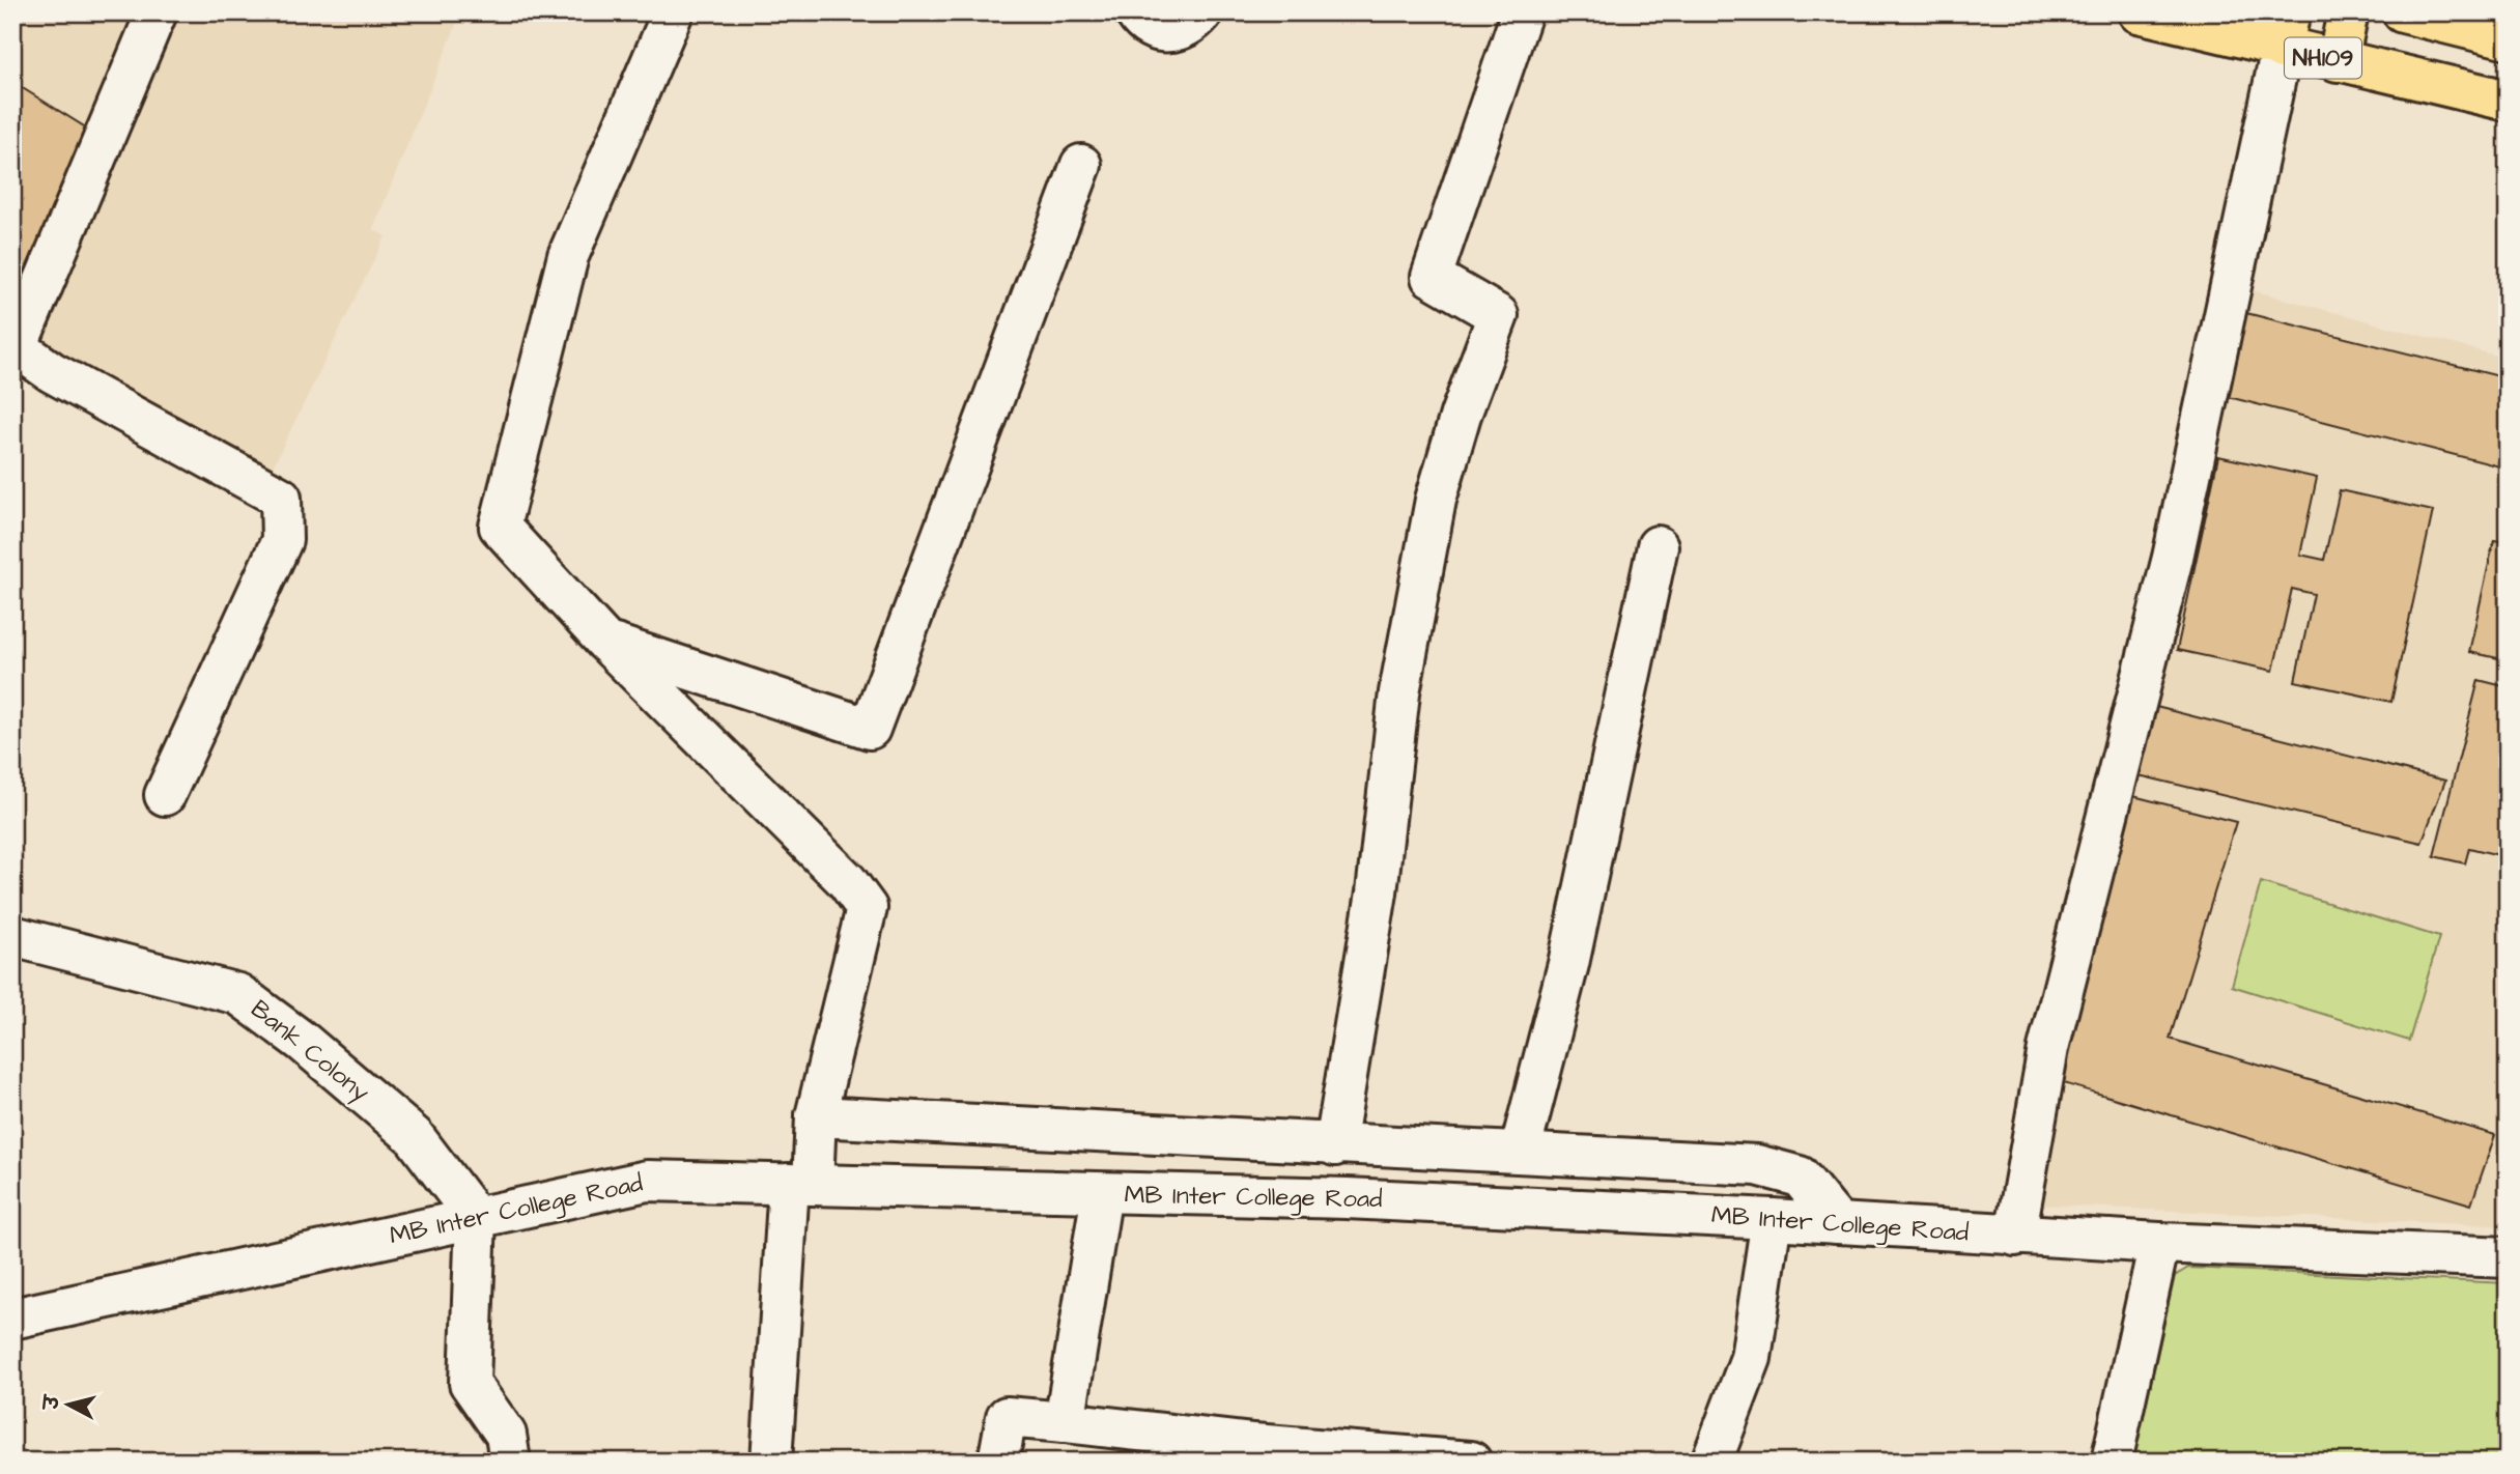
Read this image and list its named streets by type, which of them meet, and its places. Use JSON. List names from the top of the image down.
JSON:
{
  "streets": {
    "highway": ["NH109"],
    "street": ["Bank Colony", "MB Inter College Road"]
  },
  "crossings": [
    ["Bank Colony", "MB Inter College Road"]
  ],
  "north": "left"
}
